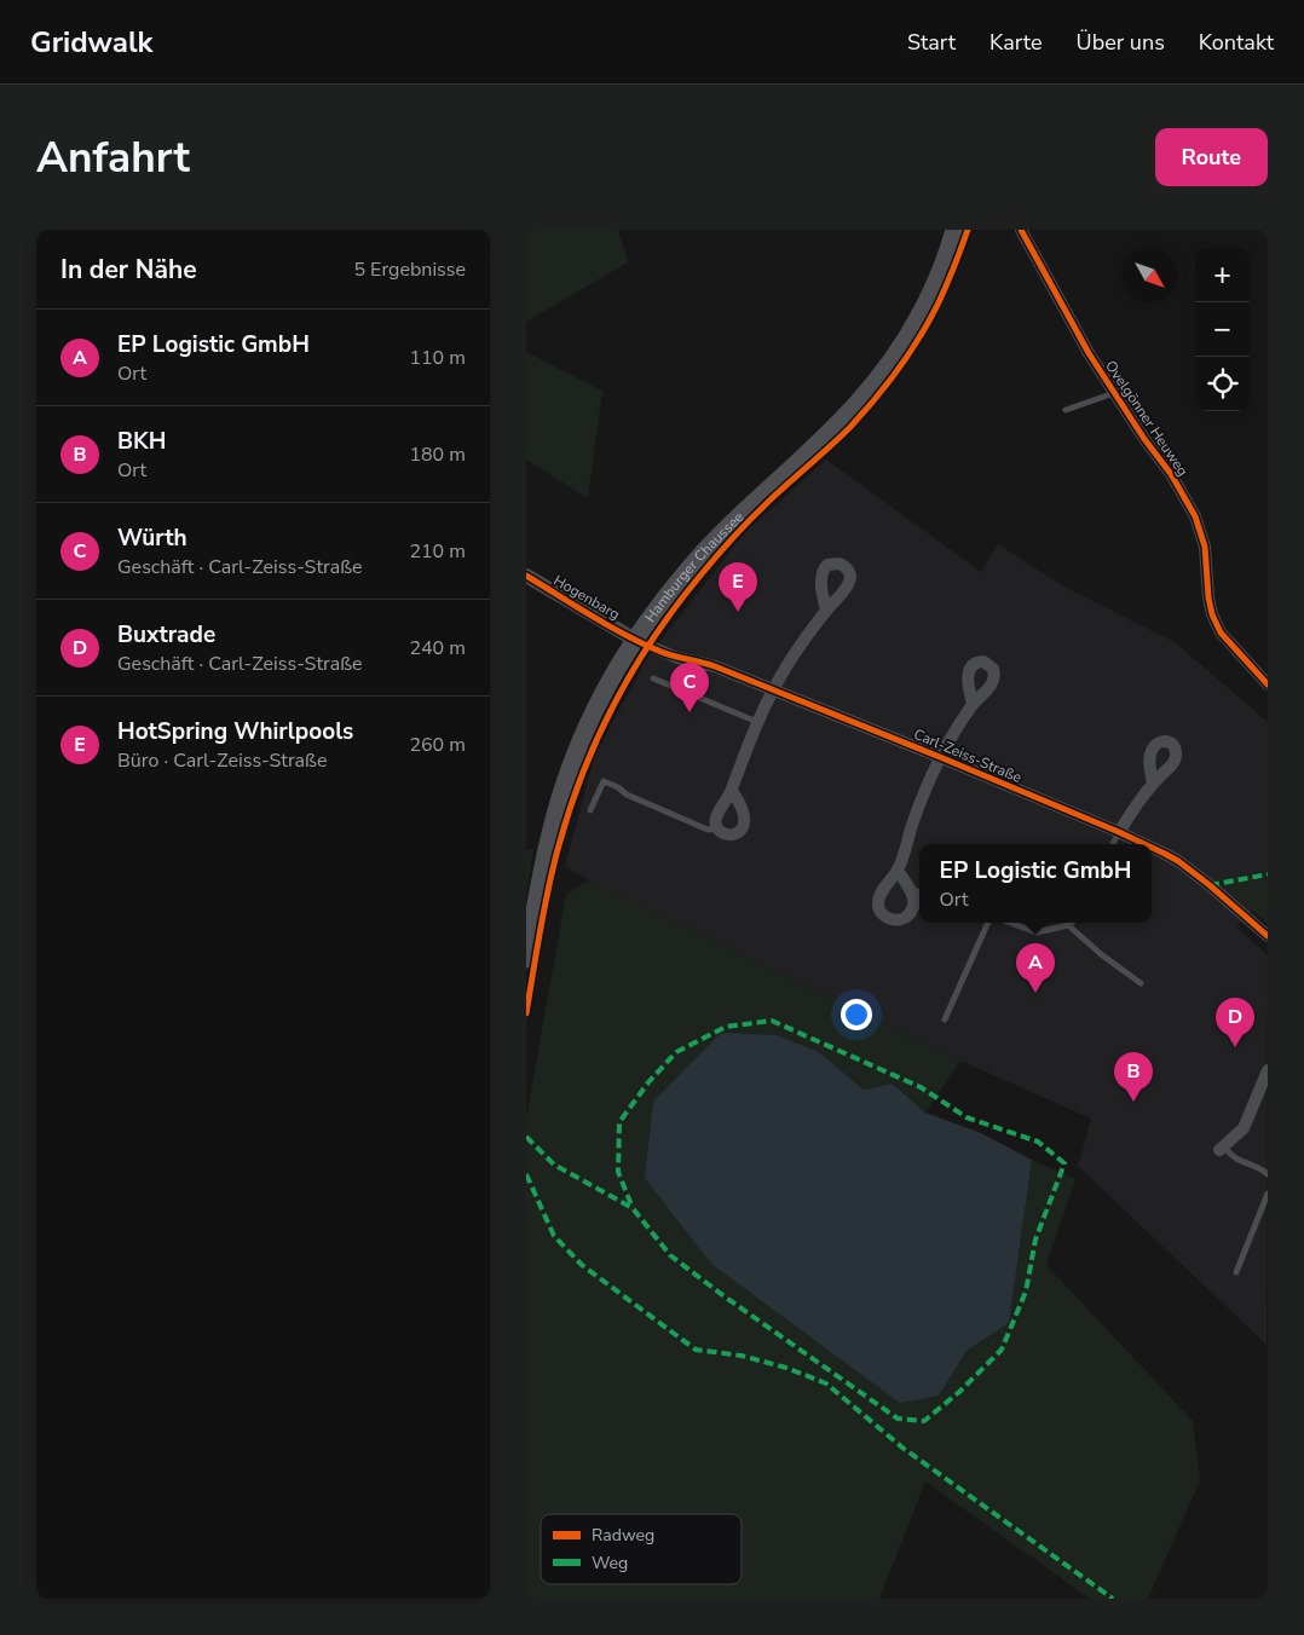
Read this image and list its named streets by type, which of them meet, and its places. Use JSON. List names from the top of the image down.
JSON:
{
  "streets": {
    "main road": ["Hamburger Chaussee"],
    "street": ["Ovelgönner Heuweg", "Hogenbarg", "Carl-Zeiss-Straße"]
  },
  "crossings": [
    ["Hamburger Chaussee", "Hogenbarg"],
    ["Hamburger Chaussee", "Carl-Zeiss-Straße"],
    ["Hogenbarg", "Carl-Zeiss-Straße"]
  ],
  "legend": ["Radweg", "Weg"],
  "north": "bottom right",
  "page": {
    "header": "Gridwalk",
    "nav": [
      "Start",
      "Karte",
      "Über uns",
      "Kontakt"
    ],
    "buttons": "Route",
    "title": "Anfahrt",
    "heading": ["In der Nähe", "5 Ergebnisse"],
    "map_buttons": ["+", "−"],
    "list": [
      {
        "mark": "A",
        "name": "EP Logistic GmbH",
        "note": "Ort",
        "value": "110 m"
      },
      {
        "mark": "B",
        "name": "BKH",
        "note": "Ort",
        "value": "180 m"
      },
      {
        "mark": "C",
        "name": "Würth",
        "note": "Geschäft · Carl-Zeiss-Straße",
        "value": "210 m"
      },
      {
        "mark": "D",
        "name": "Buxtrade",
        "note": "Geschäft · Carl-Zeiss-Straße",
        "value": "240 m"
      },
      {
        "mark": "E",
        "name": "HotSpring Whirlpools",
        "note": "Büro · Carl-Zeiss-Straße",
        "value": "260 m"
      }
    ],
    "pins": [
      "E",
      "C",
      "A",
      "D",
      "B"
    ],
    "popup": ["EP Logistic GmbH", "Ort"]
  }
}
